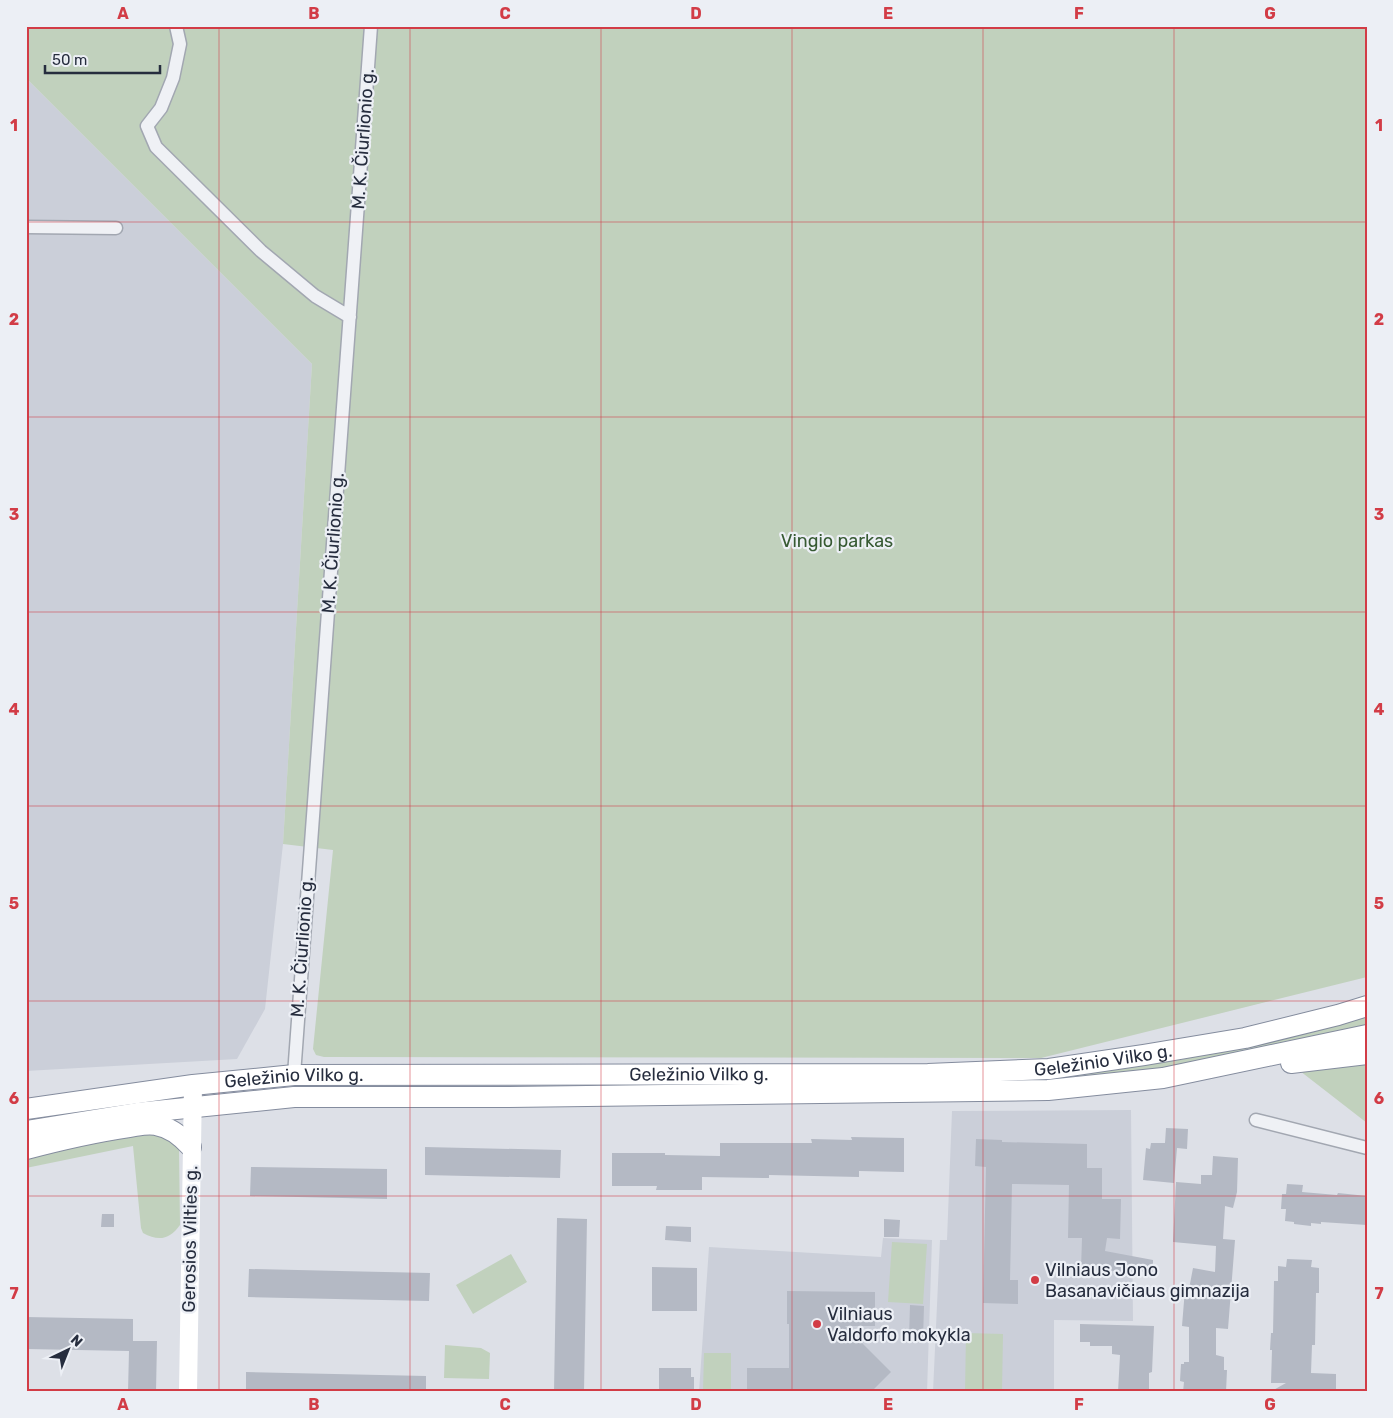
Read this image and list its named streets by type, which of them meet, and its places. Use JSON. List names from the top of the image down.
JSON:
{
  "streets": {
    "highway": ["Geležinio Vilko g."],
    "main road": ["Gerosios Vilties g."],
    "street": ["M. K. Čiurlionio g."]
  },
  "crossings": [
    ["M. K. Čiurlionio g.", "Geležinio Vilko g."],
    ["Geležinio Vilko g.", "Gerosios Vilties g."]
  ],
  "parks": ["Vingio parkas"],
  "places": ["Vilniaus Jono Basanavičiaus gimnazija", "Vilniaus Valdorfo mokykla"],
  "scale_bar": "50 m",
  "north": "top right",
  "grid": {
    "columns": [
      "A",
      "B",
      "C",
      "D",
      "E",
      "F",
      "G"
    ],
    "rows": [
      "1",
      "2",
      "3",
      "4",
      "5",
      "6",
      "7"
    ]
  }
}
